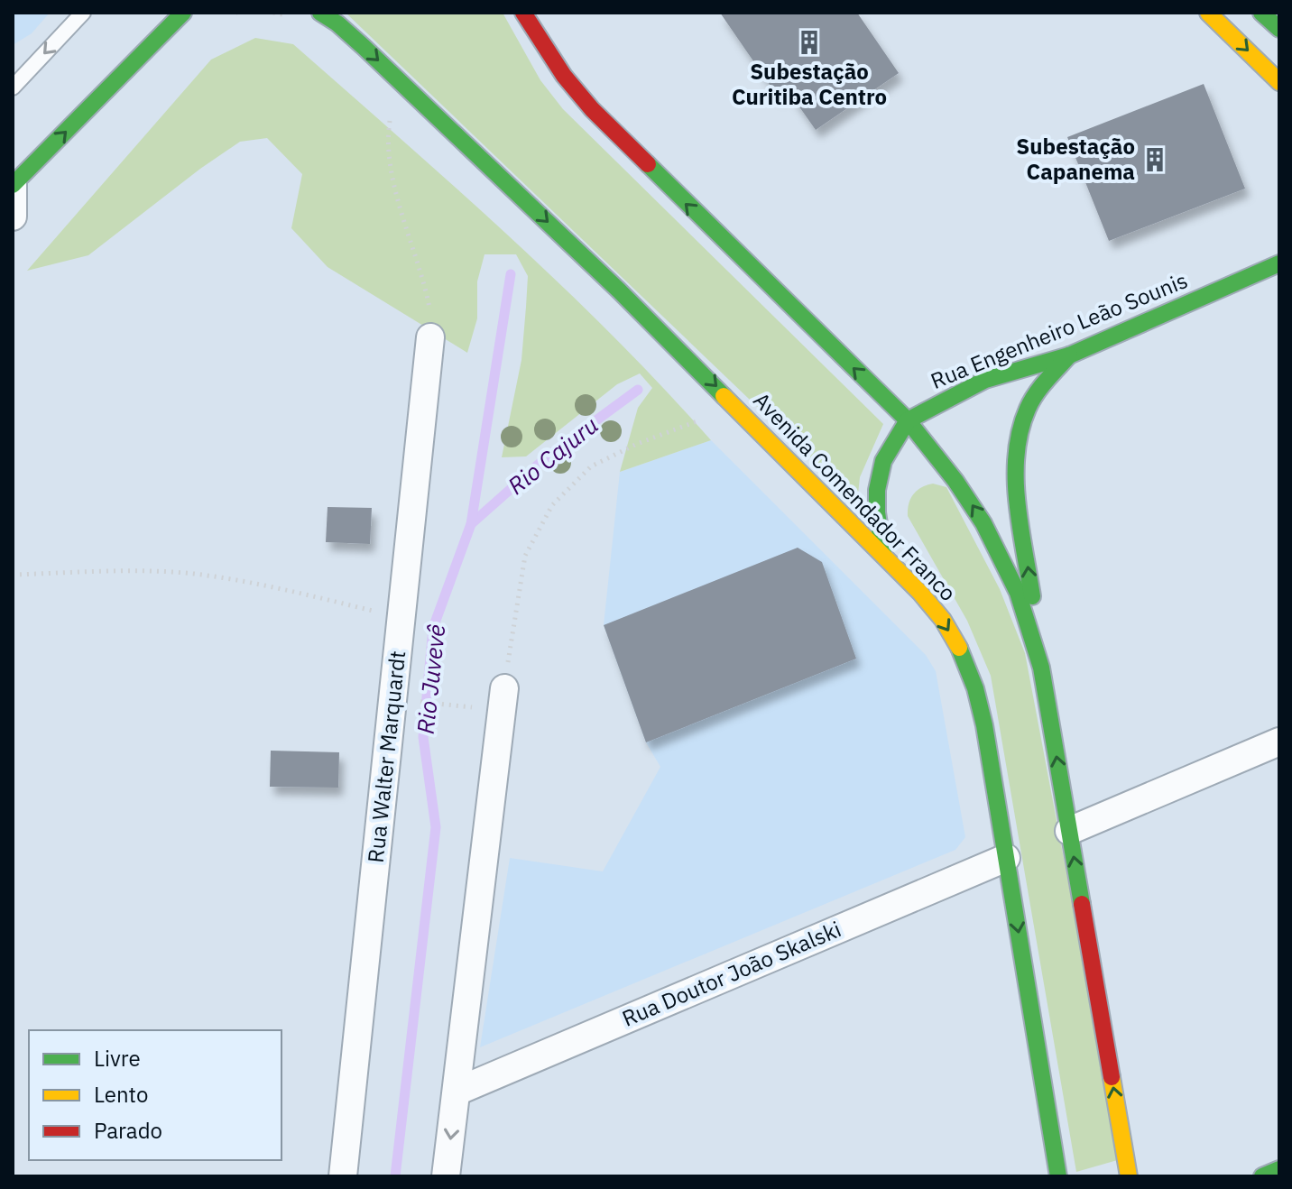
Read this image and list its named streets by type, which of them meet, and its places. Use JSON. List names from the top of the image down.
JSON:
{
  "streets": {
    "main road": ["Rua Engenheiro Leão Sounis", "Avenida Comendador Franco"],
    "street": ["Rua Walter Marquardt", "Rua Doutor João Skalski"]
  },
  "crossings": [
    ["Rua Engenheiro Leão Sounis", "Avenida Comendador Franco"],
    ["Avenida Comendador Franco", "Rua Doutor João Skalski"]
  ],
  "water": ["Rio Cajuru", "Rio Juvevê"],
  "places": {
    "building": ["Subestação Curitiba Centro", "Subestação Capanema"]
  },
  "legend": ["Livre", "Lento", "Parado"]
}
